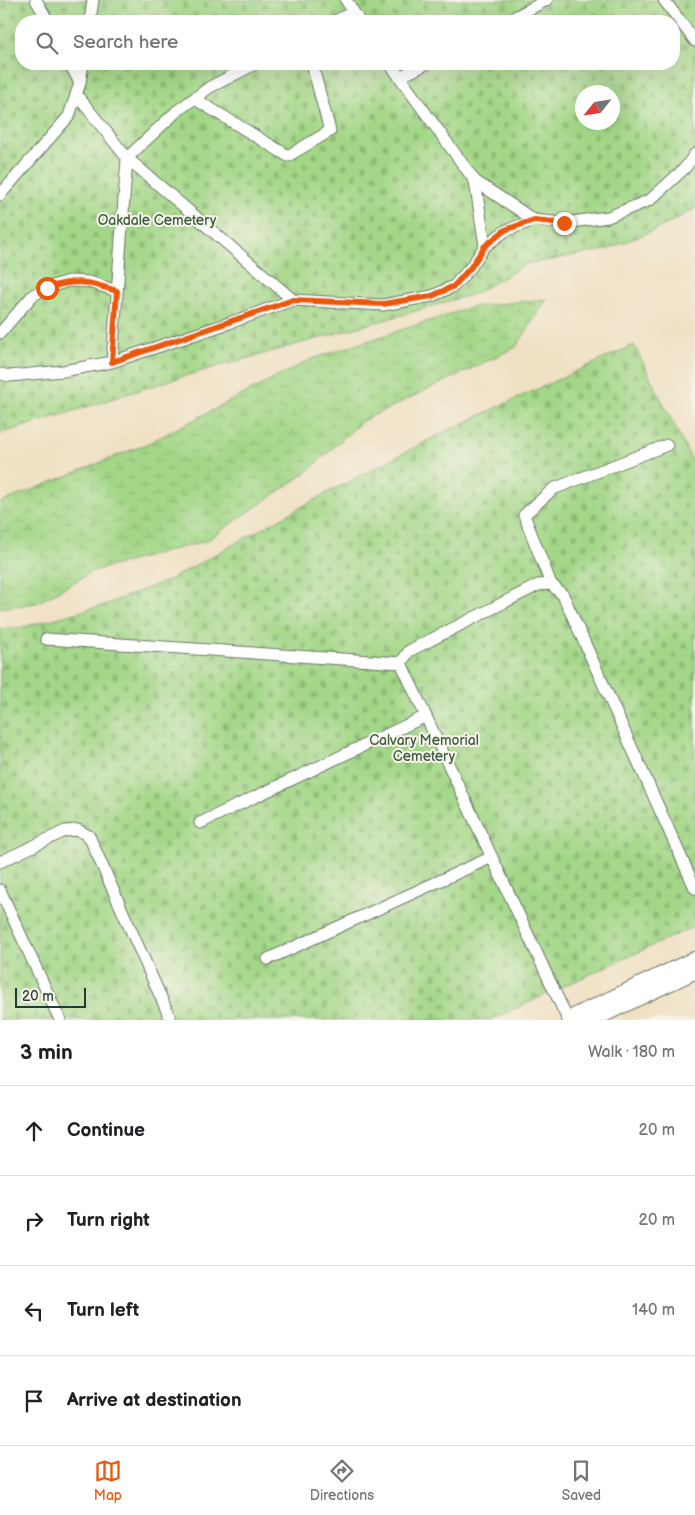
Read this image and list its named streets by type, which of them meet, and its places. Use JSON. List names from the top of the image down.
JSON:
{
  "parks": ["Oakdale Cemetery", "Calvary Memorial Cemetery"],
  "scale_bar": "20 m",
  "north": "bottom left",
  "page": {
    "search": "Search here",
    "scale": "20 m",
    "heading": ["3 min", "Walk · 180 m"],
    "list": [
      ["Continue", "20 m"],
      ["Turn right", "20 m"],
      ["Turn left", "140 m"],
      "Arrive at destination"
    ],
    "nav": ["Map", "Directions", "Saved"]
  }
}
